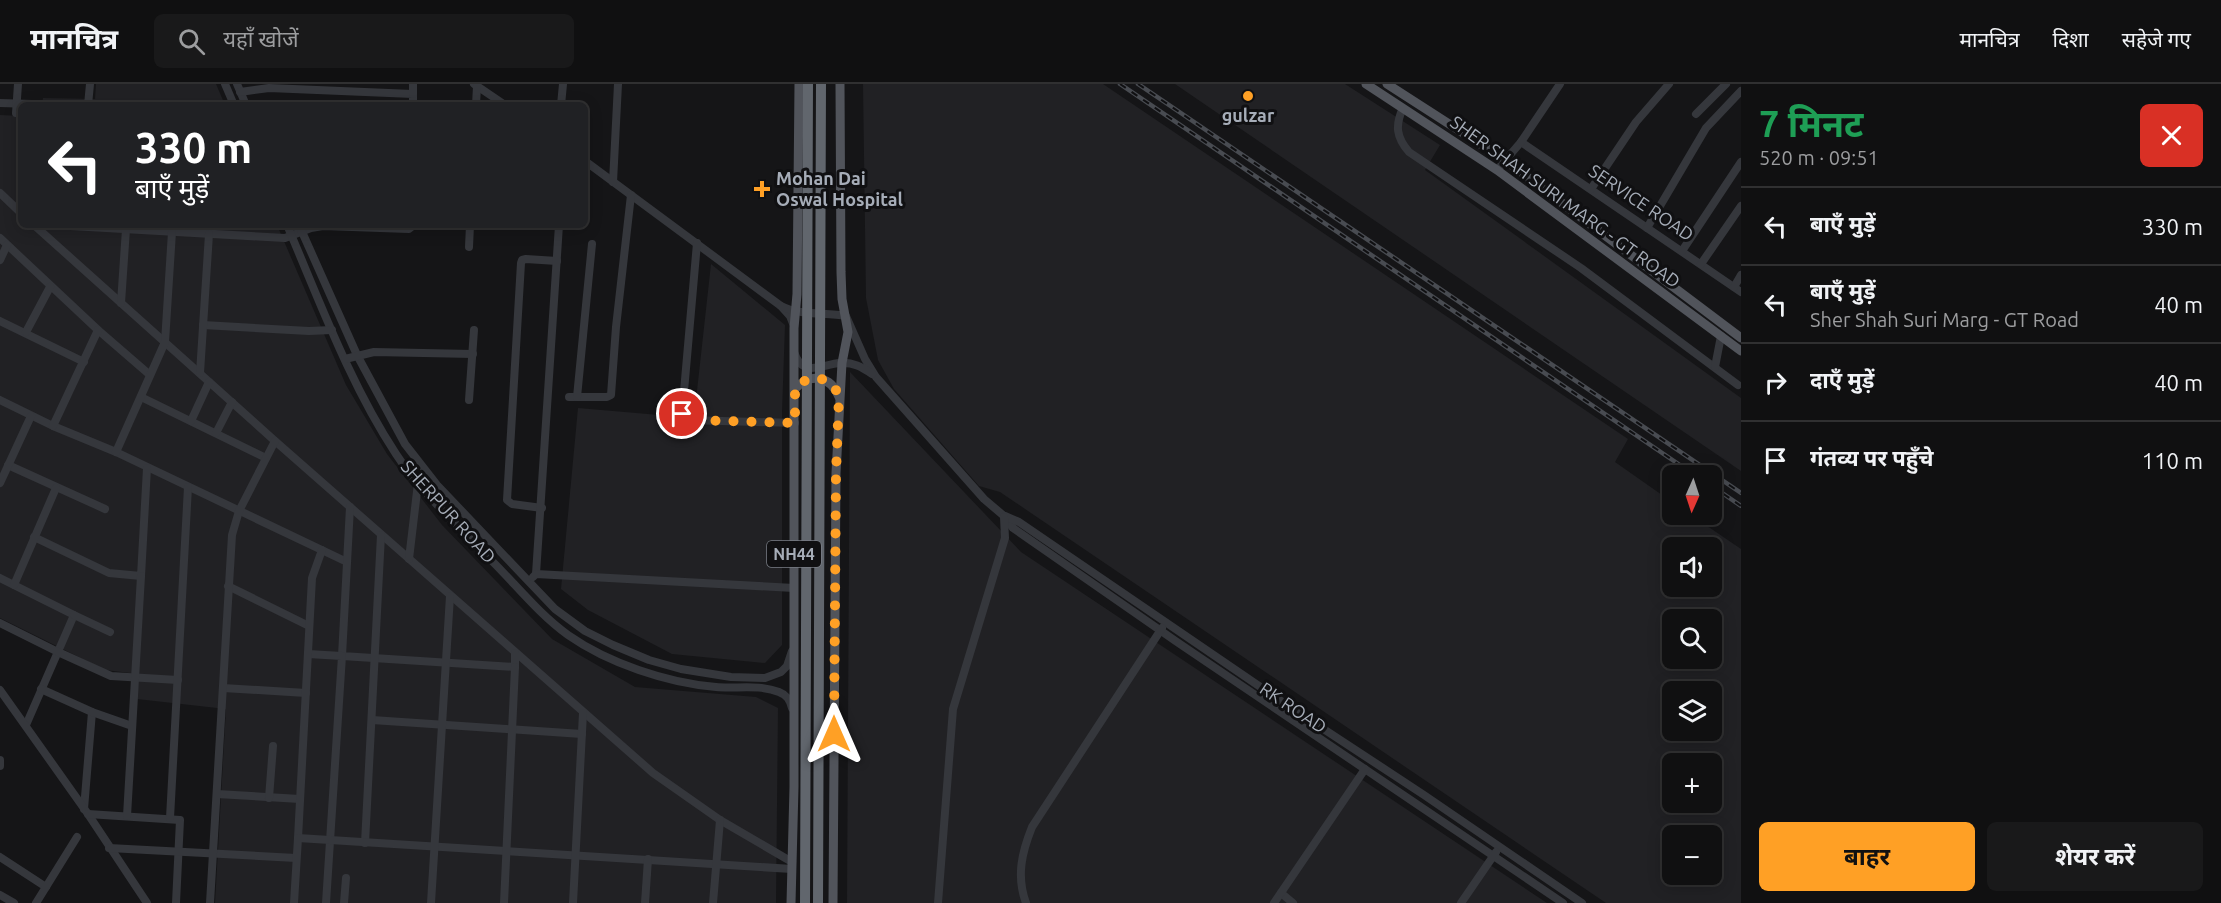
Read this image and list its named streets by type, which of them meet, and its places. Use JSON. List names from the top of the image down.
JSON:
{
  "streets": {
    "highway": ["NH44"],
    "main road": ["SHER SHAH SURI MARG - GT ROAD"],
    "street": ["SERVICE ROAD", "SHERPUR ROAD", "RK ROAD"]
  },
  "crossings": [
    ["SHERPUR ROAD", "NH44"]
  ],
  "places": {
    "other": ["gulzar"],
    "health": ["Mohan Dai Oswal Hospital"]
  },
  "north": "bottom",
  "page": {
    "header": "मानचित्र",
    "search": "यहाँ खोजें",
    "nav": ["मानचित्र", "दिशा", "सहेजे गए"],
    "heading": ["7 मिनट", "520 m · 09:51"],
    "turn": ["330 m", "बाएँ मुड़ें"],
    "list": [
      {
        "name": "बाएँ मुड़ें",
        "value": "330 m"
      },
      {
        "name": "बाएँ मुड़ें",
        "note": "Sher Shah Suri Marg - GT Road",
        "value": "40 m"
      },
      {
        "name": "दाएँ मुड़ें",
        "value": "40 m"
      },
      {
        "name": "गंतव्य पर पहुँचे",
        "value": "110 m"
      }
    ],
    "map_buttons": ["+", "−"],
    "buttons": ["बाहर", "शेयर करें"]
  }
}
